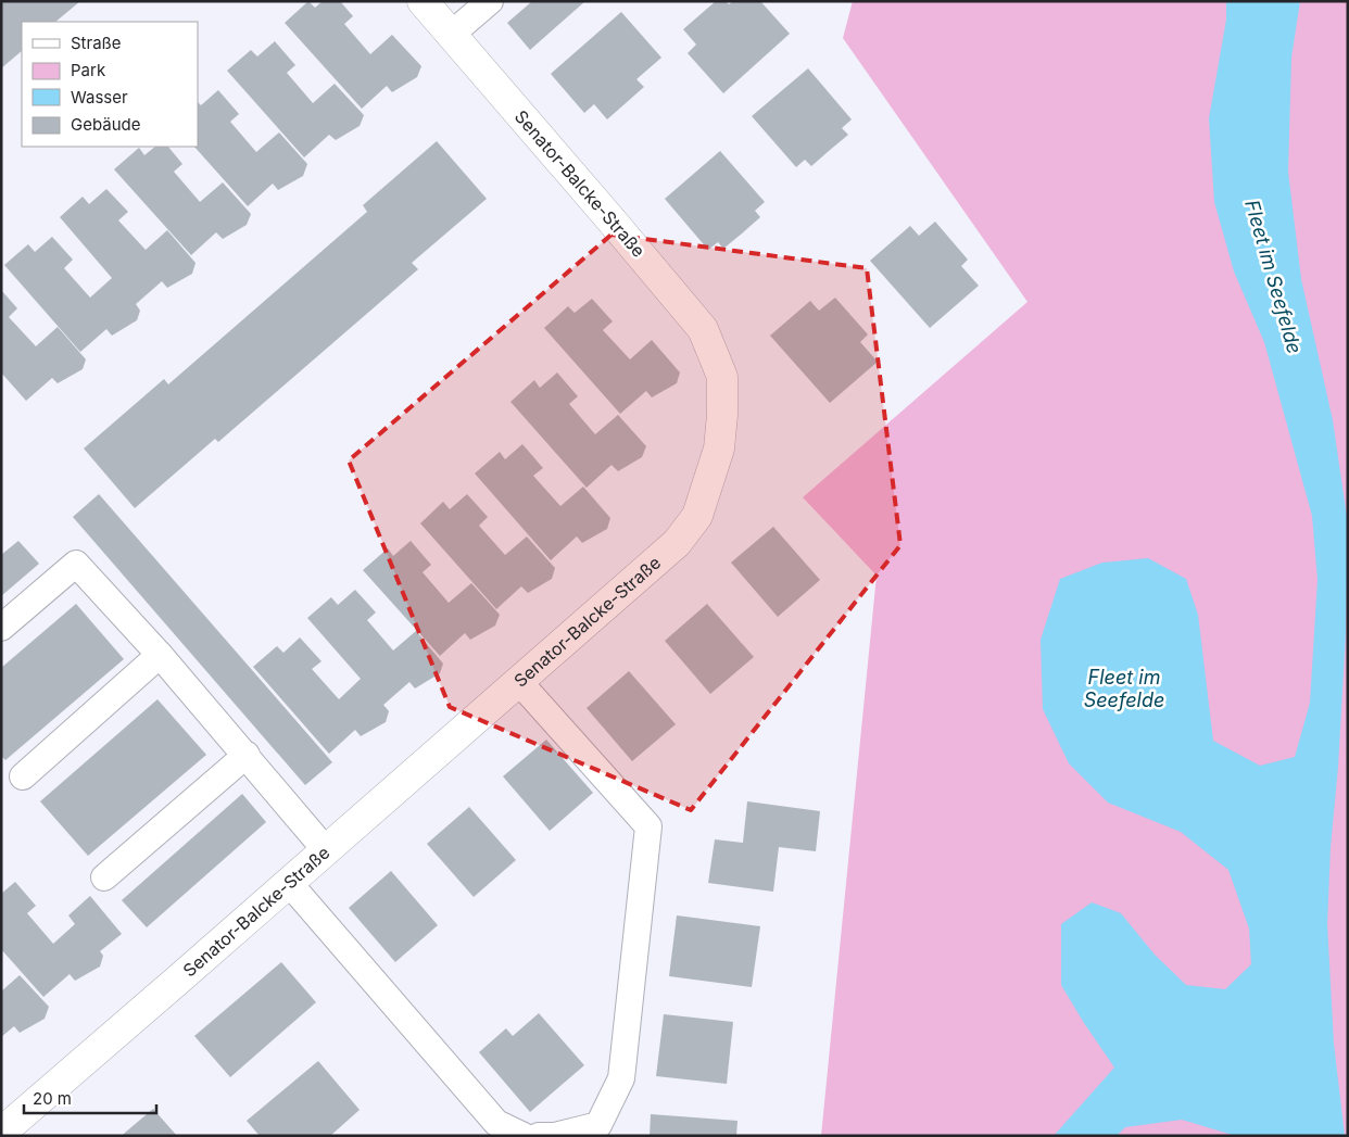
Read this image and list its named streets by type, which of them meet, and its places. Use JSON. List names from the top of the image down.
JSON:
{
  "streets": {
    "street": ["Senator-Balcke-Straße"]
  },
  "water": ["Fleet im Seefelde"],
  "legend": [
    "Straße",
    "Park",
    "Wasser",
    "Gebäude"
  ],
  "scale_bar": "20 m"
}
